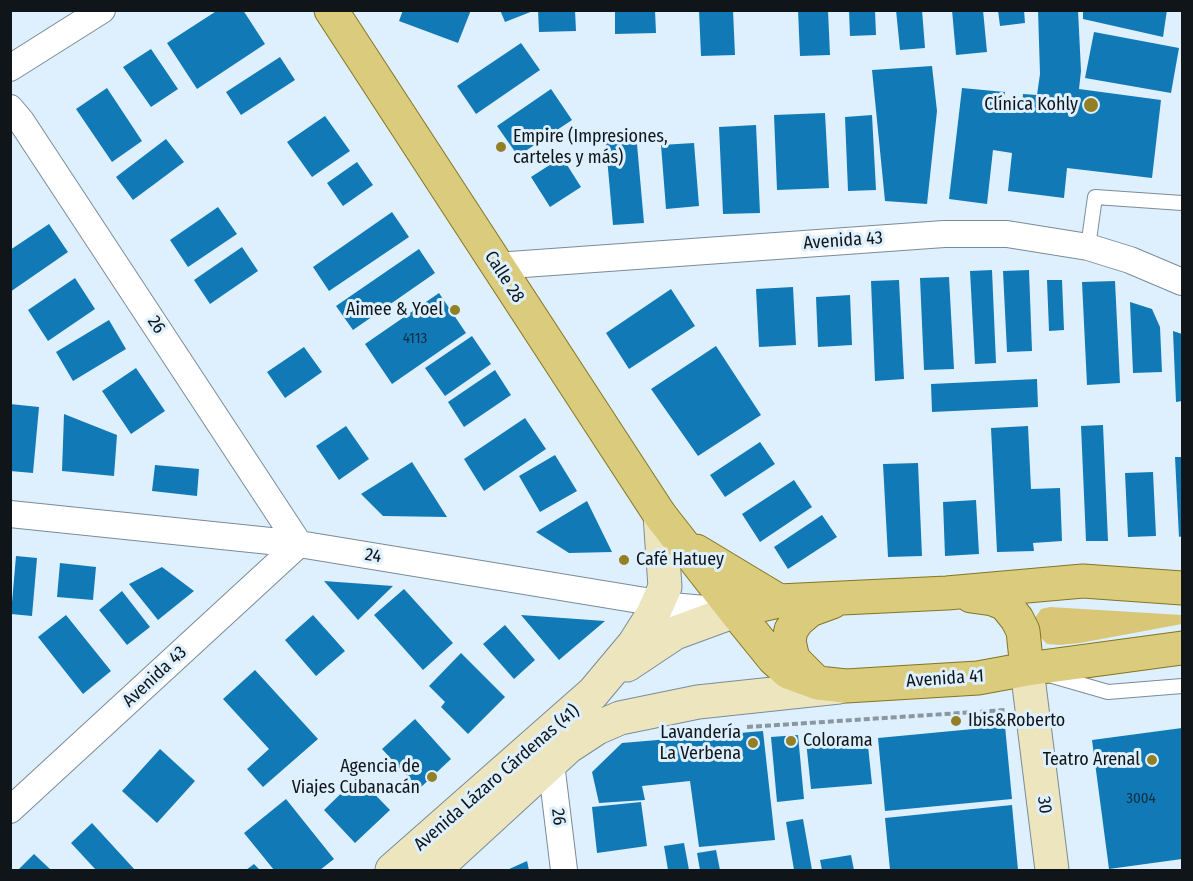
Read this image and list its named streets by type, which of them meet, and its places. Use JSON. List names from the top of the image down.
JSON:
{
  "streets": {
    "main road": [
      "Calle 28",
      "Avenida 41",
      "Avenida Lázaro Cárdenas (41)",
      "30"
    ],
    "street": ["Avenida 43", "26", "24"]
  },
  "crossings": [
    ["Avenida 43", "Calle 28"],
    ["Avenida 43", "26"],
    ["Avenida 43", "24"],
    ["Calle 28", "24"],
    ["Calle 28", "Avenida 41"],
    ["Calle 28", "Avenida Lázaro Cárdenas (41)"],
    ["26", "24"],
    ["26", "Avenida Lázaro Cárdenas (41)"],
    ["24", "Avenida 41"],
    ["24", "Avenida Lázaro Cárdenas (41)"],
    ["Avenida 41", "Avenida Lázaro Cárdenas (41)"],
    ["Avenida 41", "30"]
  ],
  "places": [
    "Clínica Kohly",
    "Empire (Impresiones, carteles y más)",
    "Aimee & Yoel",
    "Café Hatuey",
    "Ibis&Roberto",
    "Colorama",
    "Lavandería La Verbena",
    "Teatro Arenal",
    "Agencia de Viajes Cubanacán"
  ],
  "house_numbers": ["4113", "3004"]
}
